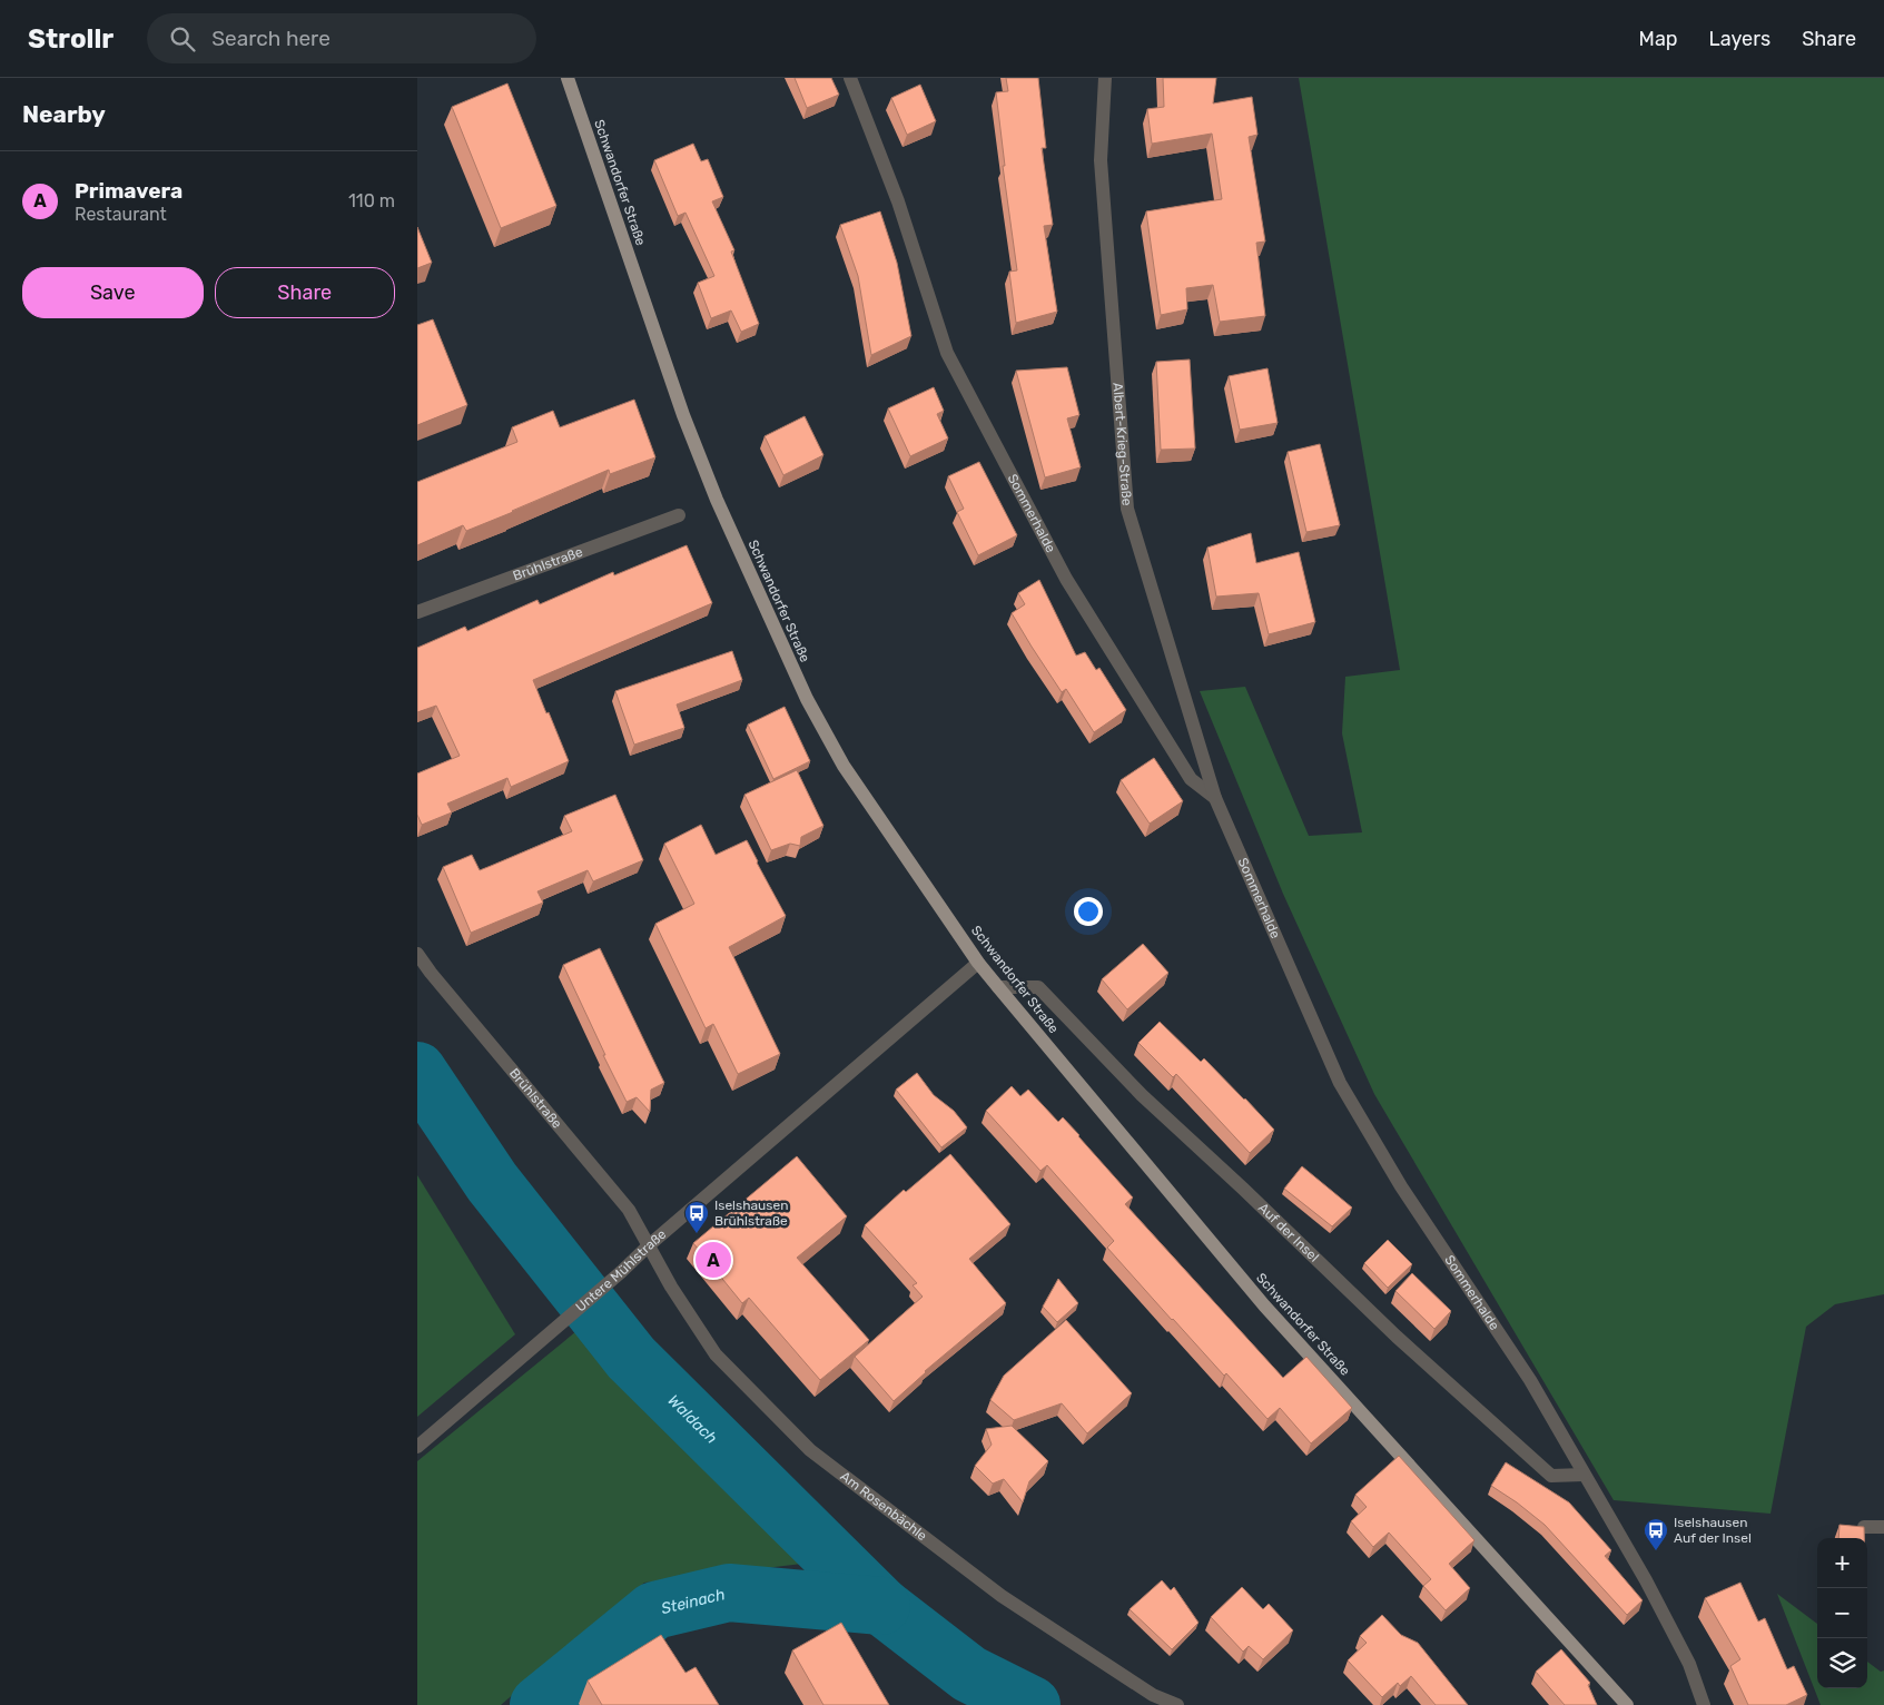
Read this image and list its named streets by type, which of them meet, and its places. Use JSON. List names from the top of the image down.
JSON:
{
  "streets": {
    "main road": ["Schwandorfer Straße"],
    "street": [
      "Albert-Krieg-Straße",
      "Sommerhalde",
      "Brühlstraße",
      "Auf der Insel",
      "Untere Mühlstraße",
      "Am Rosenbächle"
    ]
  },
  "crossings": [
    ["Schwandorfer Straße", "Auf der Insel"],
    ["Schwandorfer Straße", "Untere Mühlstraße"],
    ["Albert-Krieg-Straße", "Sommerhalde"],
    ["Sommerhalde", "Auf der Insel"],
    ["Brühlstraße", "Untere Mühlstraße"],
    ["Brühlstraße", "Am Rosenbächle"],
    ["Untere Mühlstraße", "Am Rosenbächle"]
  ],
  "water": ["Waldach", "Steinach"],
  "places": {
    "bus stop": ["Iselshausen Brühlstraße", "Iselshausen Auf der Insel"]
  },
  "page": {
    "header": "Strollr",
    "search": "Search here",
    "nav": ["Map", "Layers", "Share"],
    "heading": "Nearby",
    "list": [
      {
        "mark": "A",
        "name": "Primavera",
        "note": "Restaurant",
        "value": "110 m"
      }
    ],
    "buttons": ["Save", "Share"],
    "pins": "A",
    "map_buttons": ["+", "−"]
  }
}
